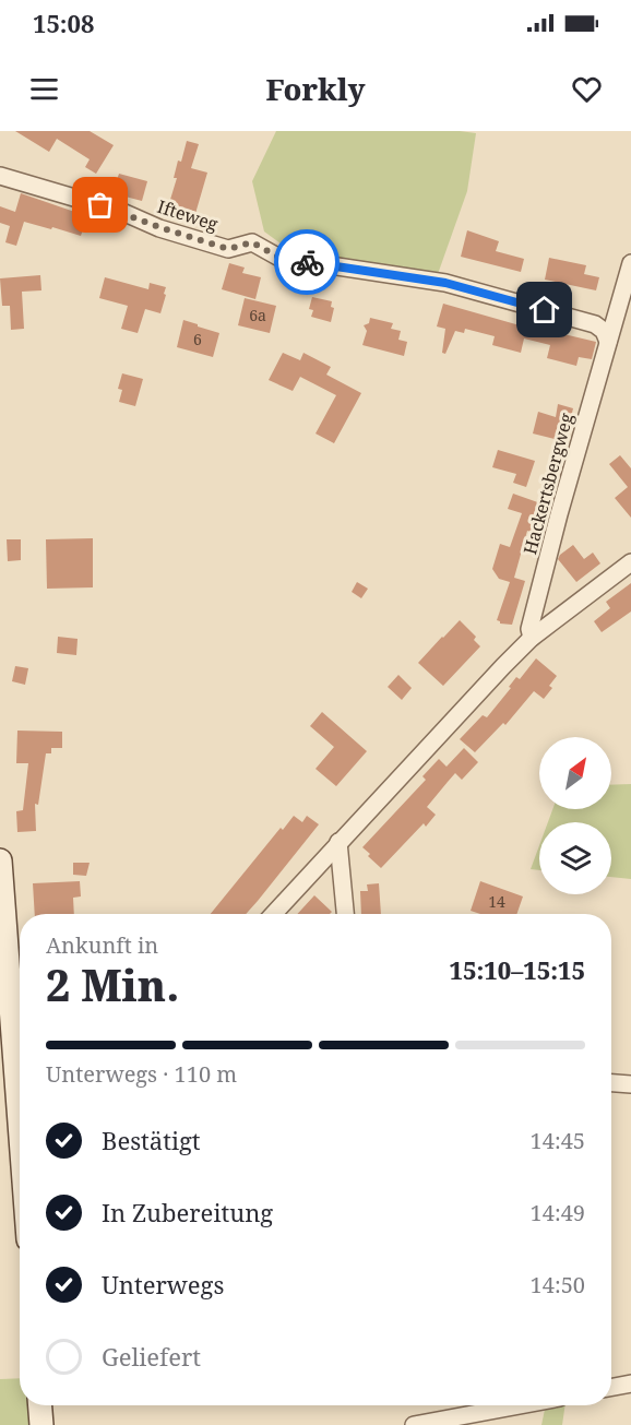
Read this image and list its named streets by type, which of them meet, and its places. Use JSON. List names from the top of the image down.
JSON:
{
  "streets": {
    "street": ["Ifteweg", "Hackertsbergweg"]
  },
  "crossings": [
    ["Ifteweg", "Hackertsbergweg"]
  ],
  "house_numbers": ["6a", "6", "14"],
  "north": "top right",
  "page": {
    "status": "15:08",
    "header": "Forkly",
    "heading": ["2 Min.", "Ankunft in", "15:10–15:15"],
    "bar": "Unterwegs · 110 m",
    "list": [
      ["Bestätigt", "14:45"],
      ["In Zubereitung", "14:49"],
      ["Unterwegs", "14:50"],
      "Geliefert"
    ]
  }
}
